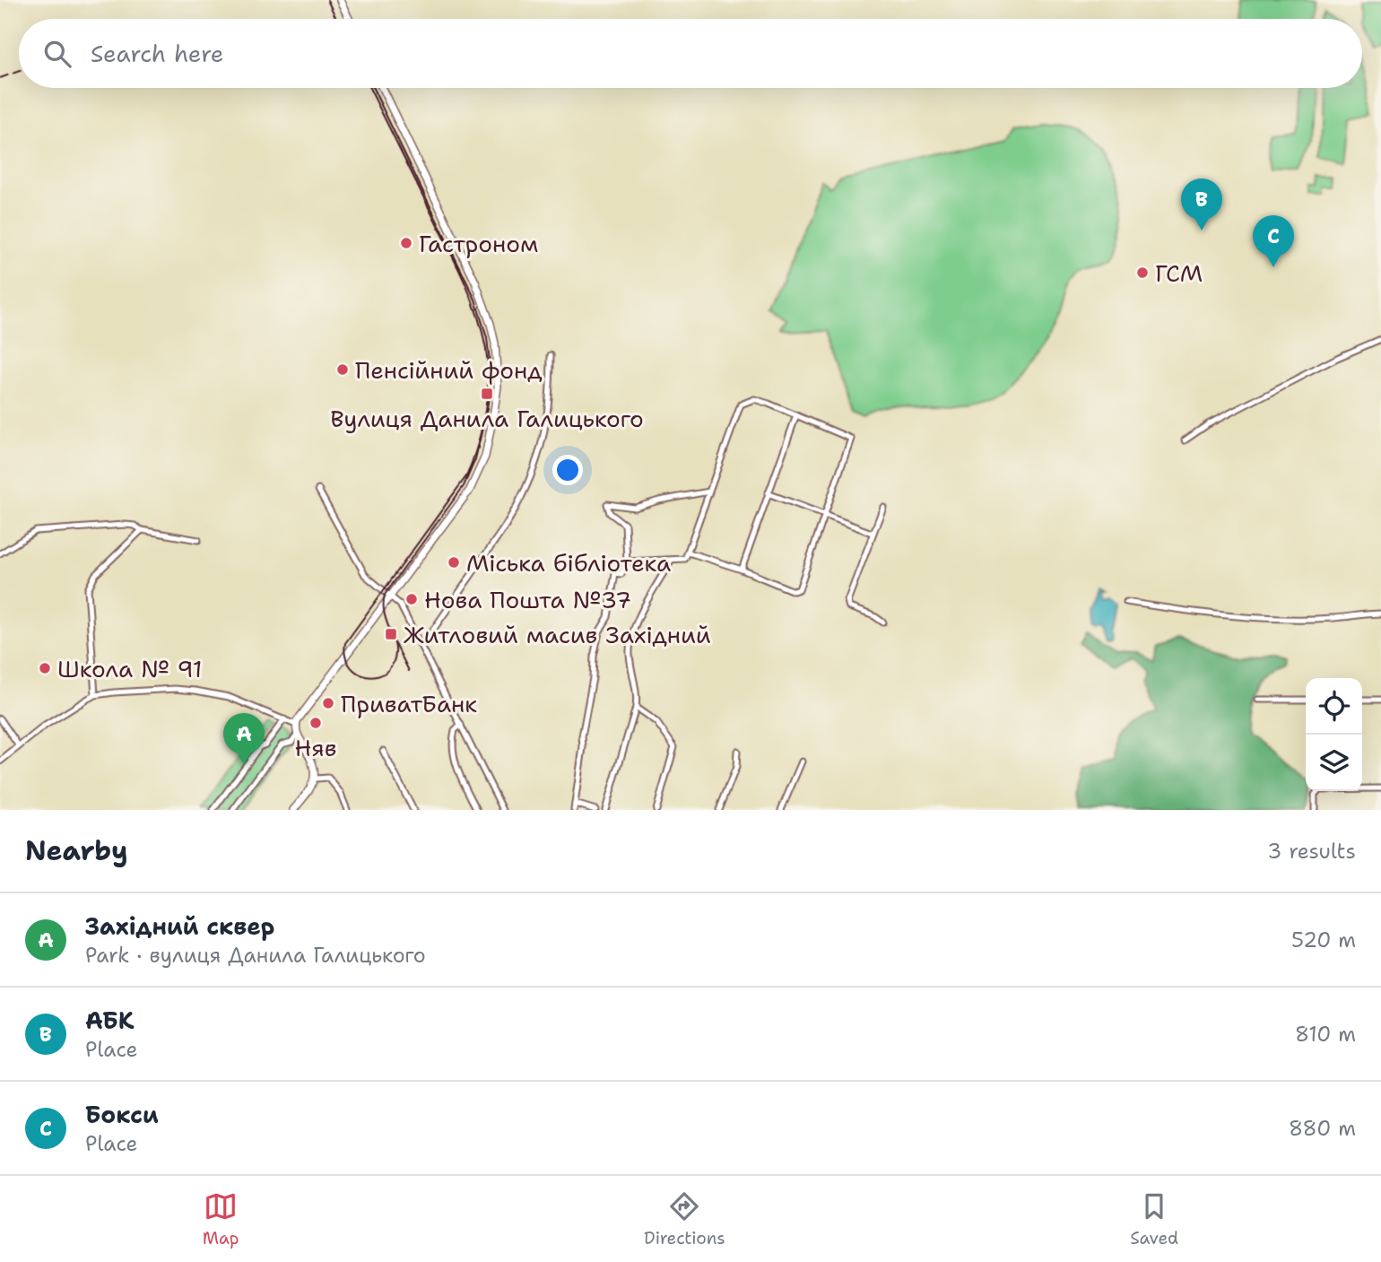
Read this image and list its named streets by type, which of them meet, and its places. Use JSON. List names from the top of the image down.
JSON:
{
  "places": {
    "other": [
      "Гастроном",
      "ГСМ",
      "Пенсійний фонд",
      "Міська бібліотека",
      "Нова Пошта №37",
      "Школа № 91",
      "ПриватБанк",
      "Няв"
    ],
    "transit": ["Вулиця Данила Галицького", "Житловий масив Західний"]
  },
  "page": {
    "search": "Search here",
    "pins": ["B", "C", "A"],
    "heading": ["Nearby", "3 results"],
    "list": [
      {
        "mark": "A",
        "name": "Західний сквер",
        "note": "Park · вулиця Данила Галицького",
        "value": "520 m"
      },
      {
        "mark": "B",
        "name": "АБК",
        "note": "Place",
        "value": "810 m"
      },
      {
        "mark": "C",
        "name": "Бокси",
        "note": "Place",
        "value": "880 m"
      }
    ],
    "nav": ["Map", "Directions", "Saved"]
  }
}
